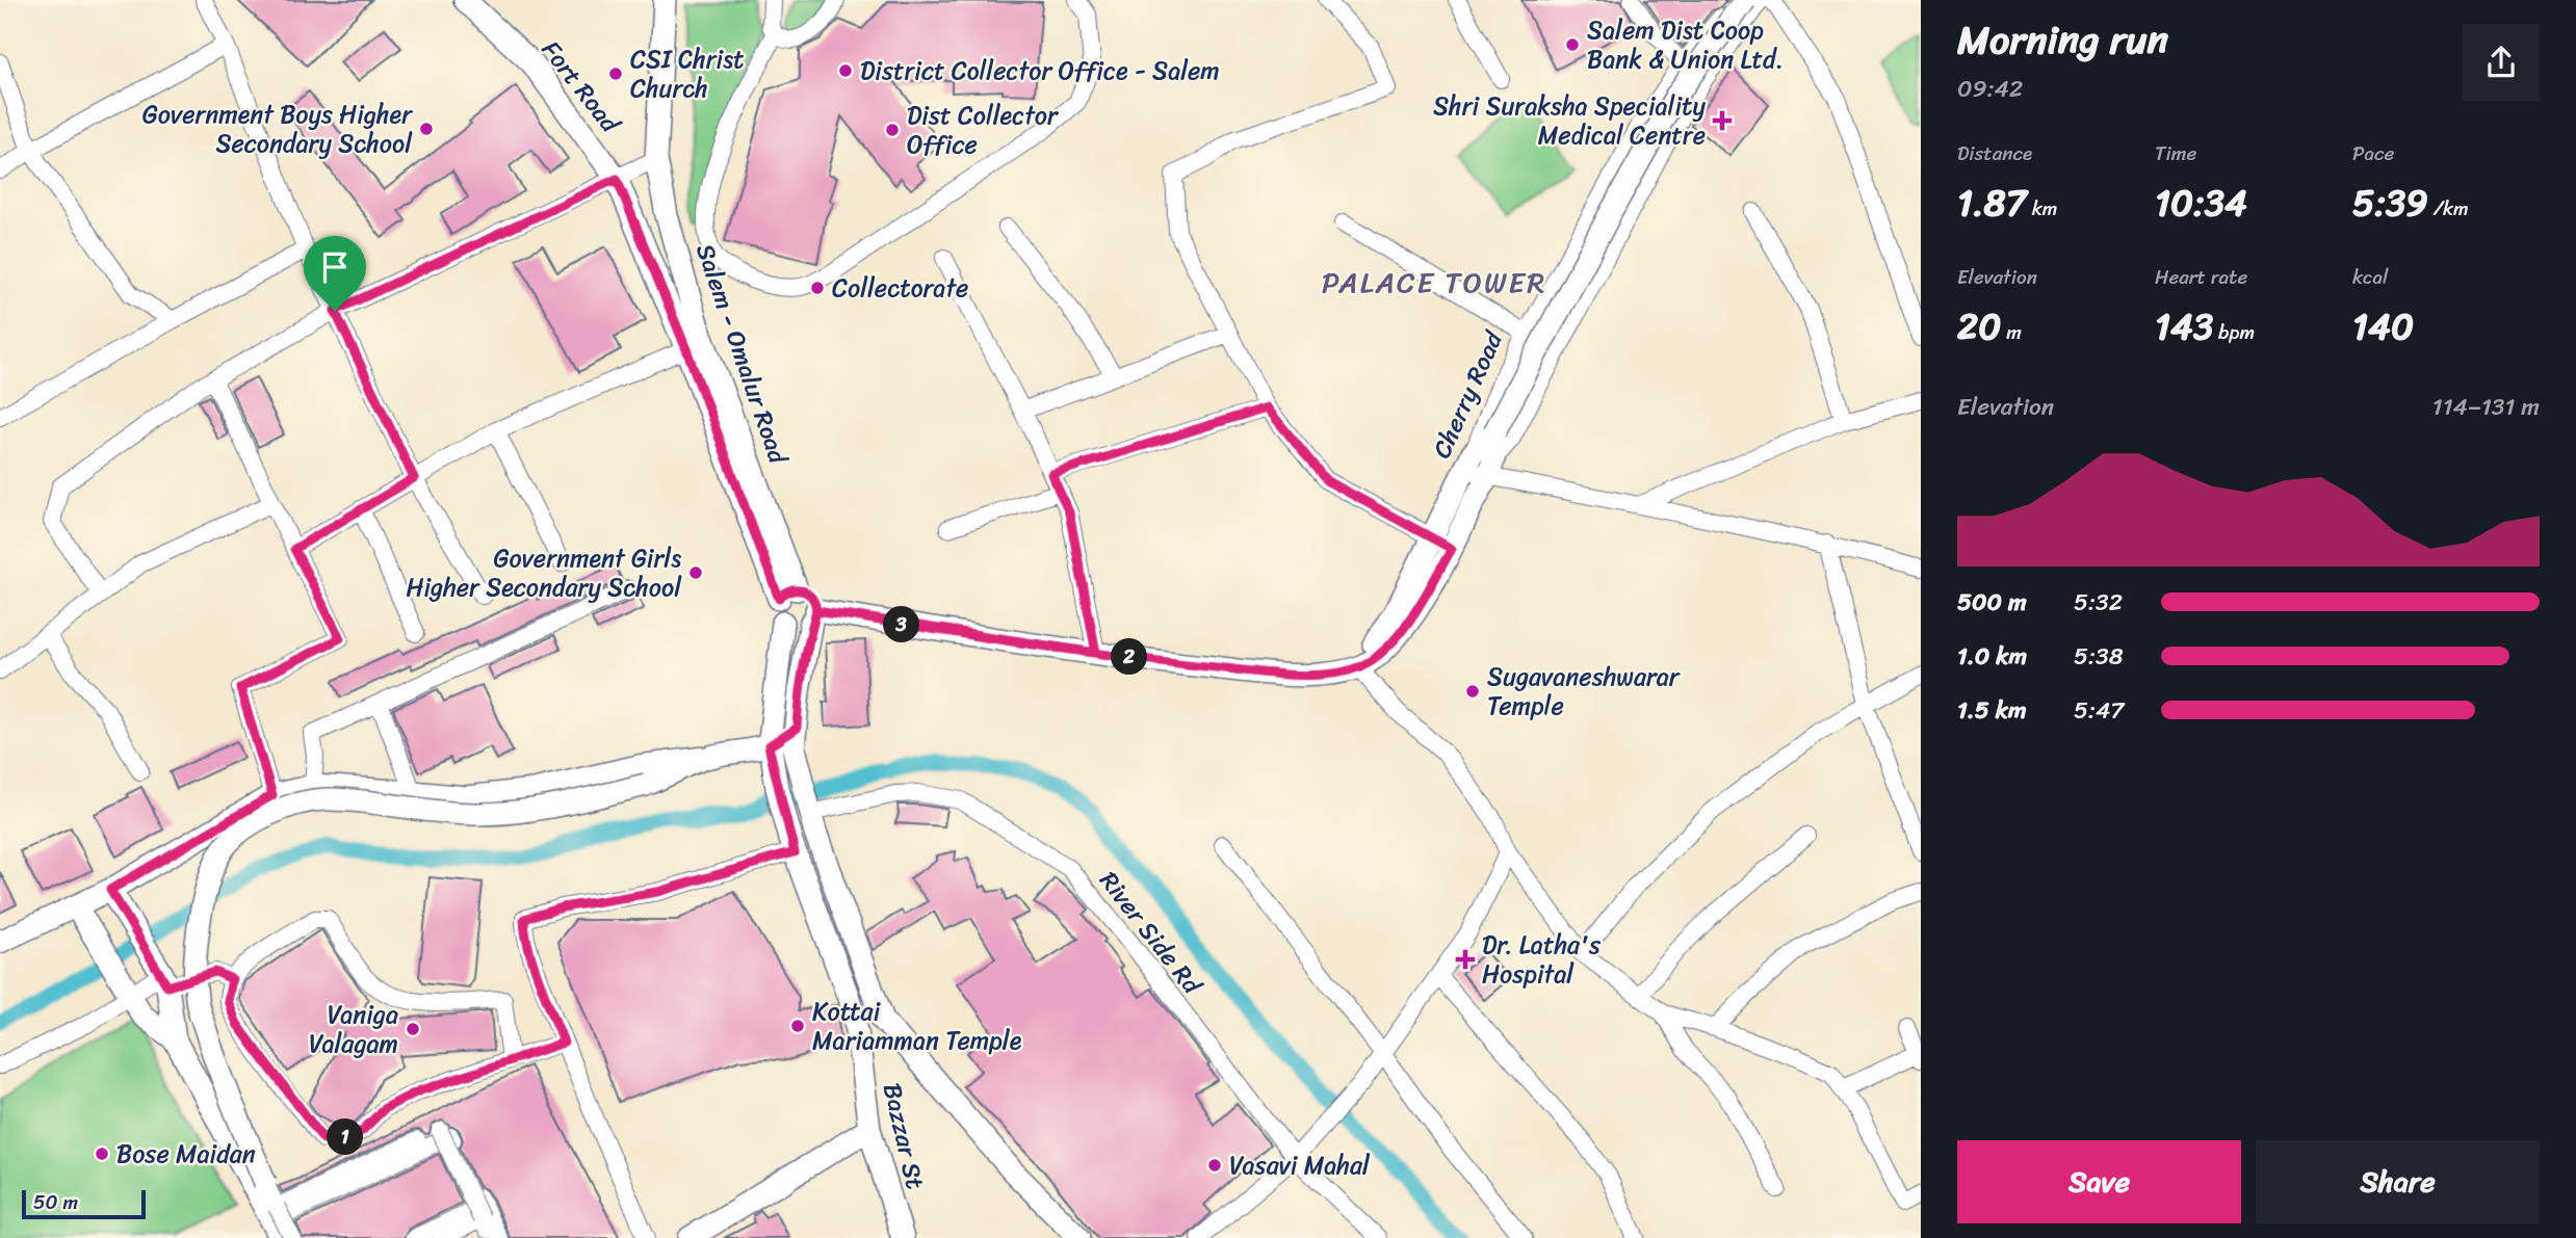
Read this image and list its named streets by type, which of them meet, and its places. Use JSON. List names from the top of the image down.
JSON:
{
  "streets": {
    "main road": [
      "Fort Road",
      "Salem - Omalur Road",
      "Cherry Road",
      "Bazzar St"
    ],
    "street": ["River Side Rd"]
  },
  "crossings": [
    ["Fort Road", "Salem - Omalur Road"]
  ],
  "districts": ["PALACE TOWER"],
  "places": {
    "other": [
      "Salem Dist Coop Bank & Union Ltd.",
      "District Collector Office - Salem",
      "CSI Christ Church",
      "Government Boys Higher Secondary School",
      "Dist Collector Office",
      "Collectorate",
      "Government Girls Higher Secondary School",
      "Sugavaneshwarar Temple",
      "Kottai Mariamman Temple",
      "Vaniga Valagam",
      "Bose Maidan",
      "Vasavi Mahal"
    ],
    "health": ["Shri Suraksha Speciality Medical Centre", "Dr. Latha's Hospital"]
  },
  "scale_bar": "50 m",
  "page": {
    "heading": ["Morning run", "09:42"],
    "stats": [
      ["Distance", "1.87 km"],
      ["Time", "10:34"],
      ["Pace", "5:39 /km"],
      ["Elevation", "20 m"],
      ["Heart rate", "143 bpm"],
      ["kcal", "140"]
    ],
    "chart": ["Elevation", "114–131 m"],
    "list": [
      {
        "name": "500 m",
        "note": "5:32"
      },
      {
        "name": "1.0 km",
        "note": "5:38"
      },
      {
        "name": "1.5 km",
        "note": "5:47"
      }
    ],
    "pins": ["3", "2", "1"],
    "buttons": ["Save", "Share"],
    "scale": "50 m"
  }
}
